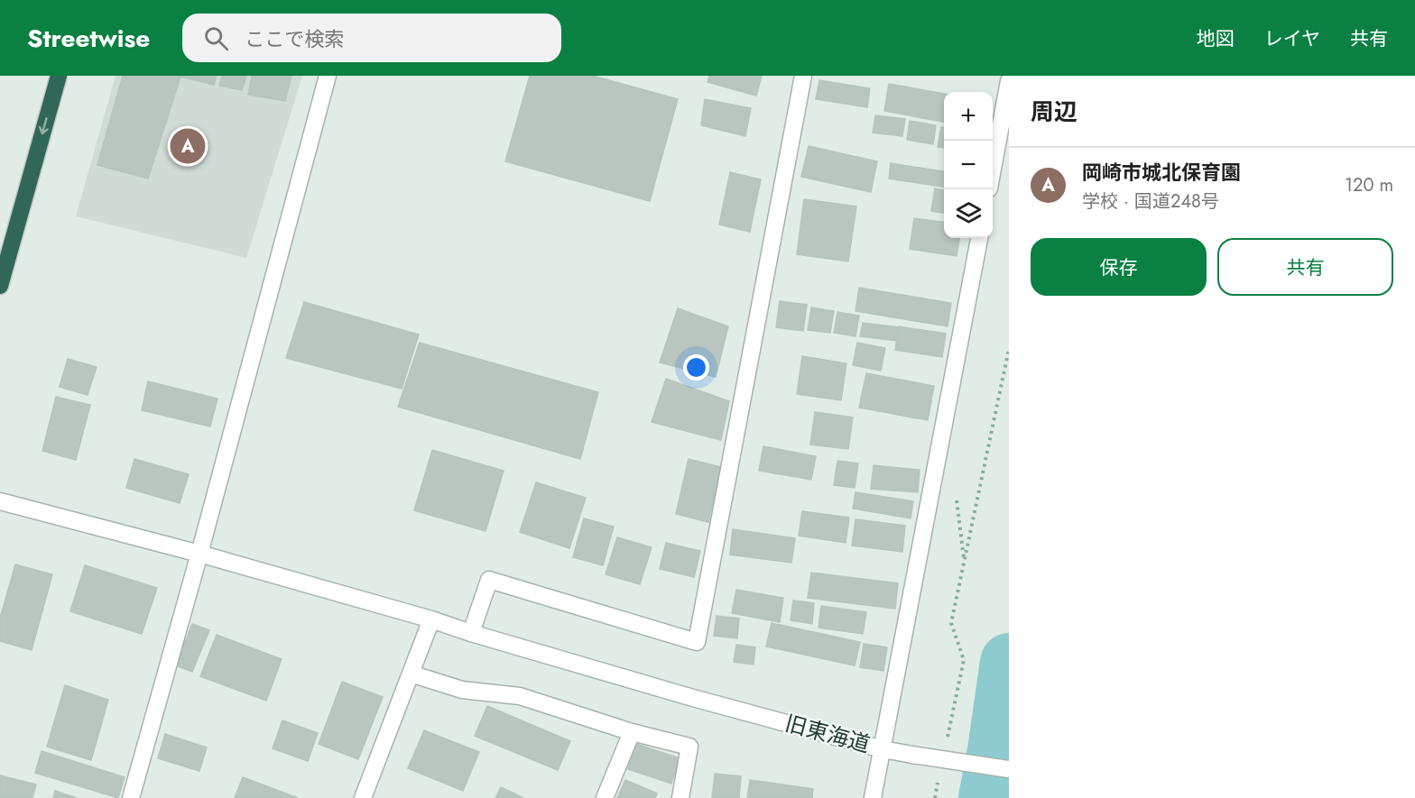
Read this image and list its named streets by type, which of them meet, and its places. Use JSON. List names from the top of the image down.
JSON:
{
  "streets": {
    "street": ["旧東海道"]
  },
  "page": {
    "header": "Streetwise",
    "search": "ここで検索",
    "nav": ["地図", "レイヤ", "共有"],
    "heading": "周辺",
    "map_buttons": ["+", "−"],
    "pins": "A",
    "list": [
      {
        "mark": "A",
        "name": "岡崎市城北保育園",
        "note": "学校 · 国道248号",
        "value": "120 m"
      }
    ],
    "buttons": ["保存", "共有"]
  }
}
